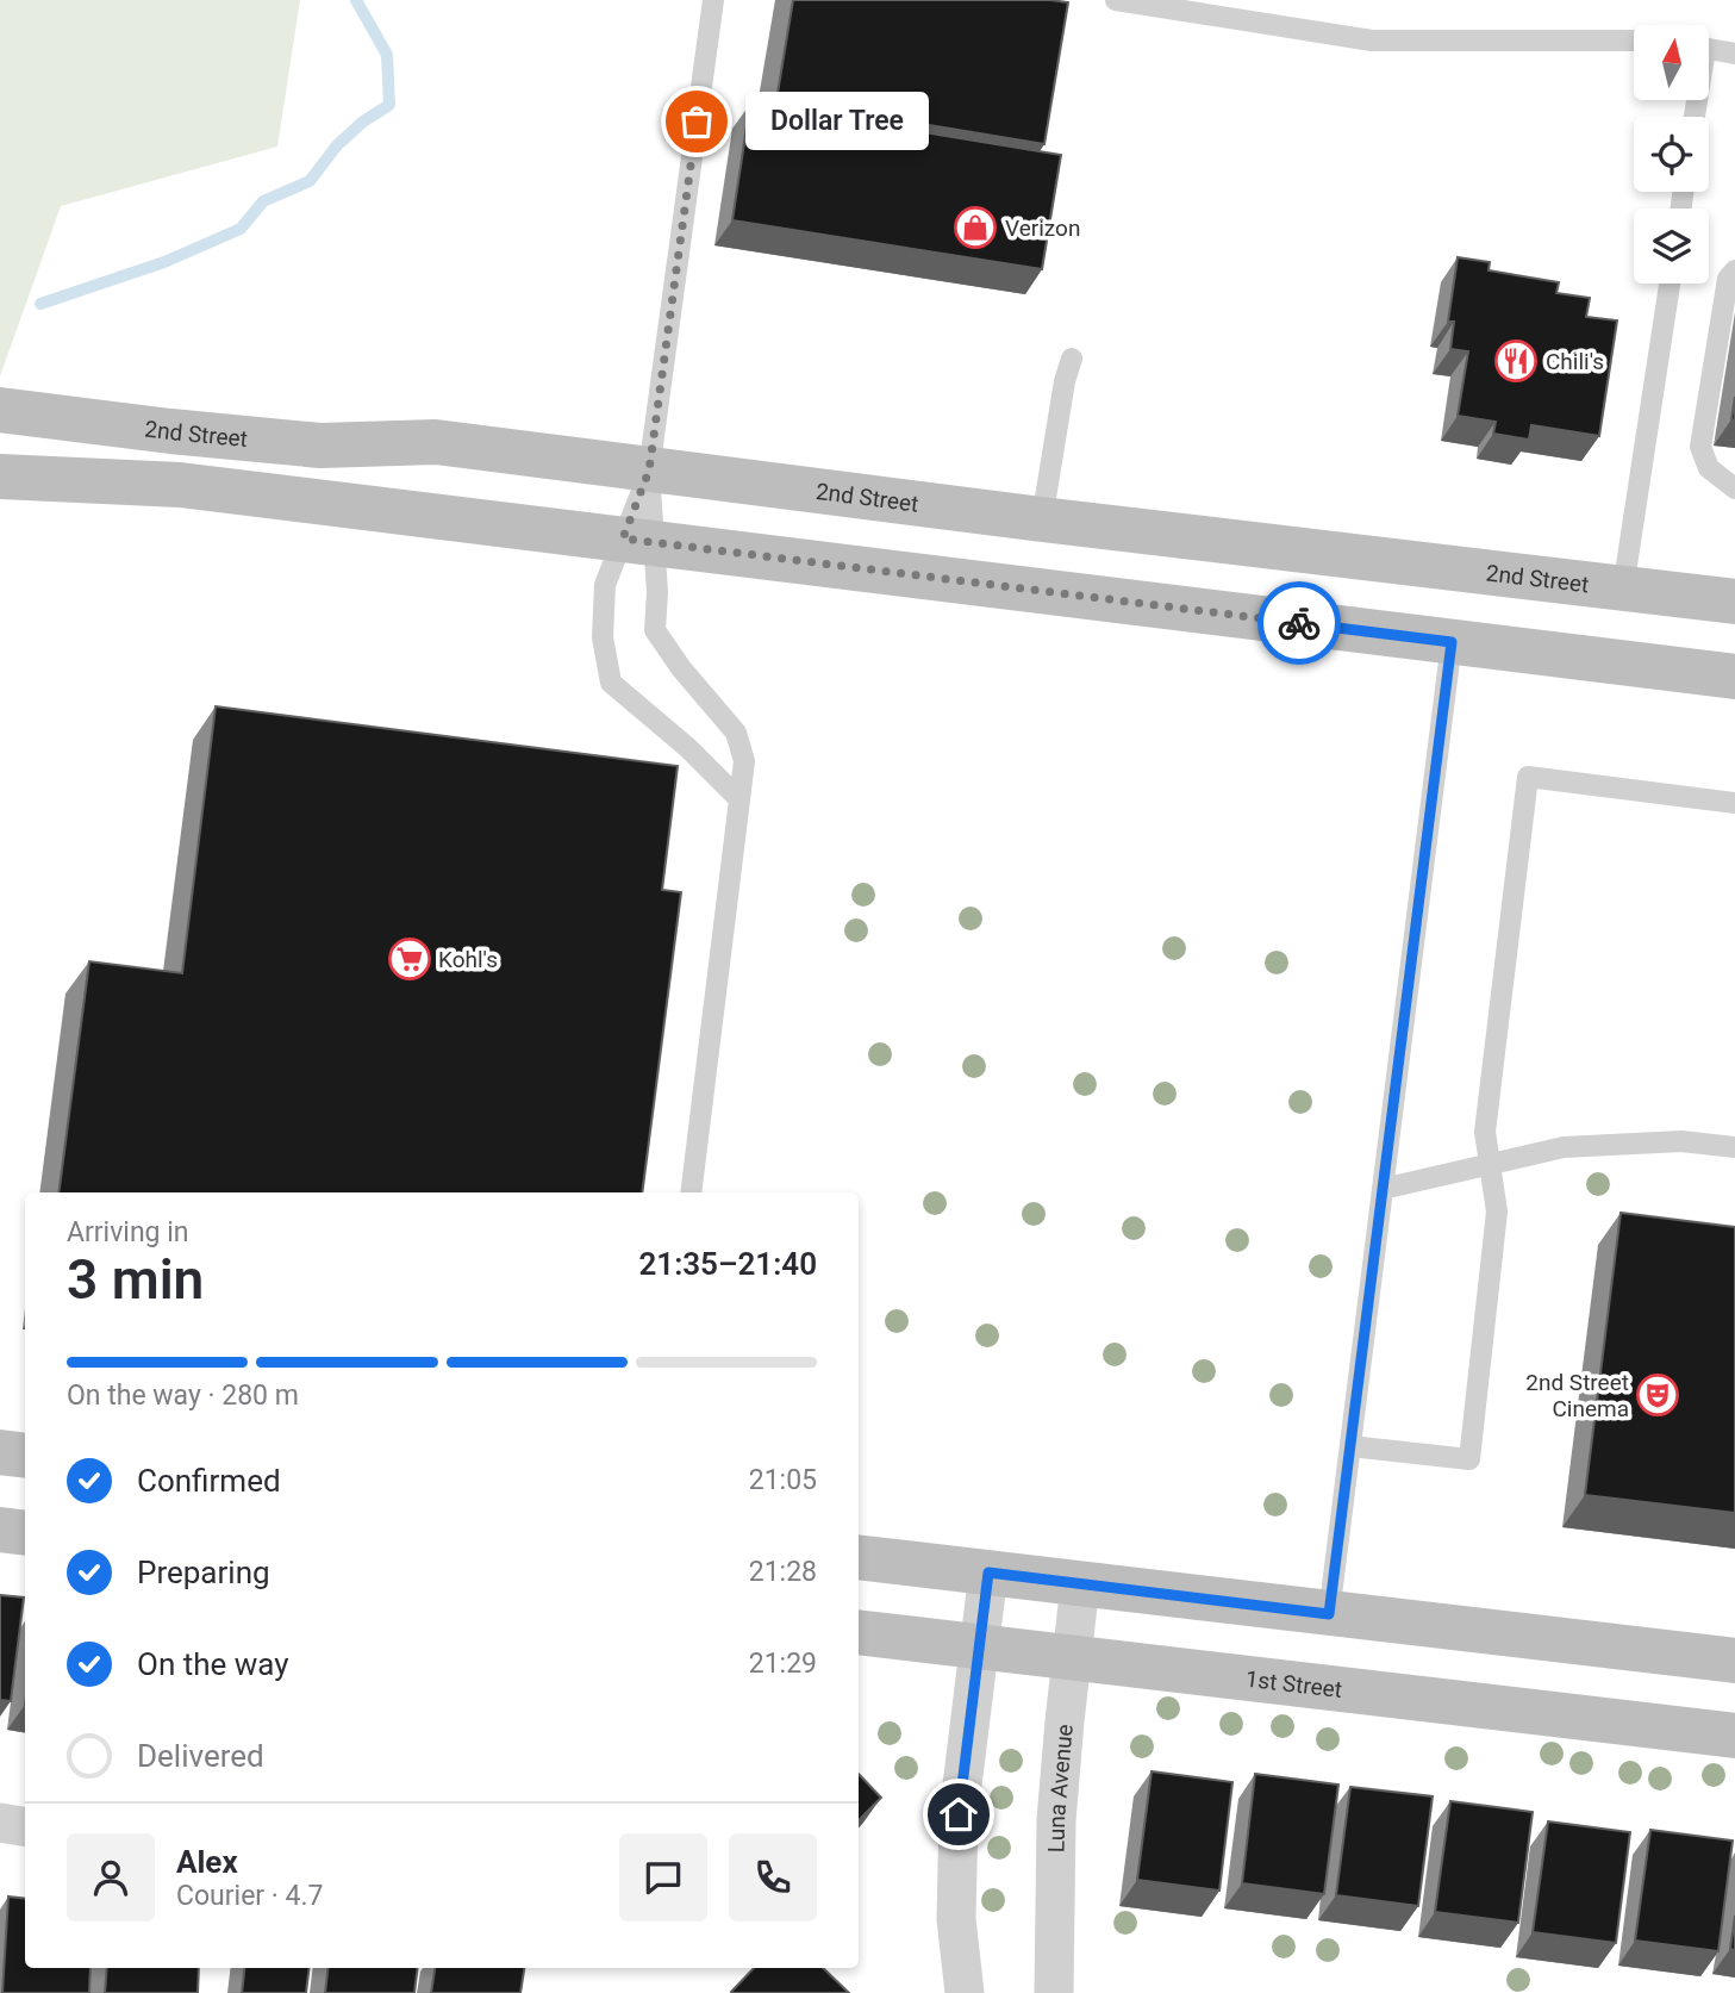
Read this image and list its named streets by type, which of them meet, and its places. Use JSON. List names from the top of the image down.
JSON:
{
  "streets": {
    "street": ["2nd Street", "1st Street", "Luna Avenue"]
  },
  "crossings": [
    ["1st Street", "Luna Avenue"]
  ],
  "places": {
    "other": ["Dollar Tree"],
    "shop": ["Verizon"],
    "restaurant": ["Chili's"],
    "supermarket": ["Kohl's"],
    "theatre": ["2nd Street Cinema"]
  },
  "north": "top",
  "page": {
    "bubble": "Dollar Tree",
    "heading": ["3 min", "Arriving in", "21:35–21:40"],
    "panel": ["Alex", "Courier · 4.7"],
    "bar": "On the way · 280 m",
    "list": [
      ["Confirmed", "21:05"],
      ["Preparing", "21:28"],
      ["On the way", "21:29"],
      "Delivered"
    ]
  }
}
